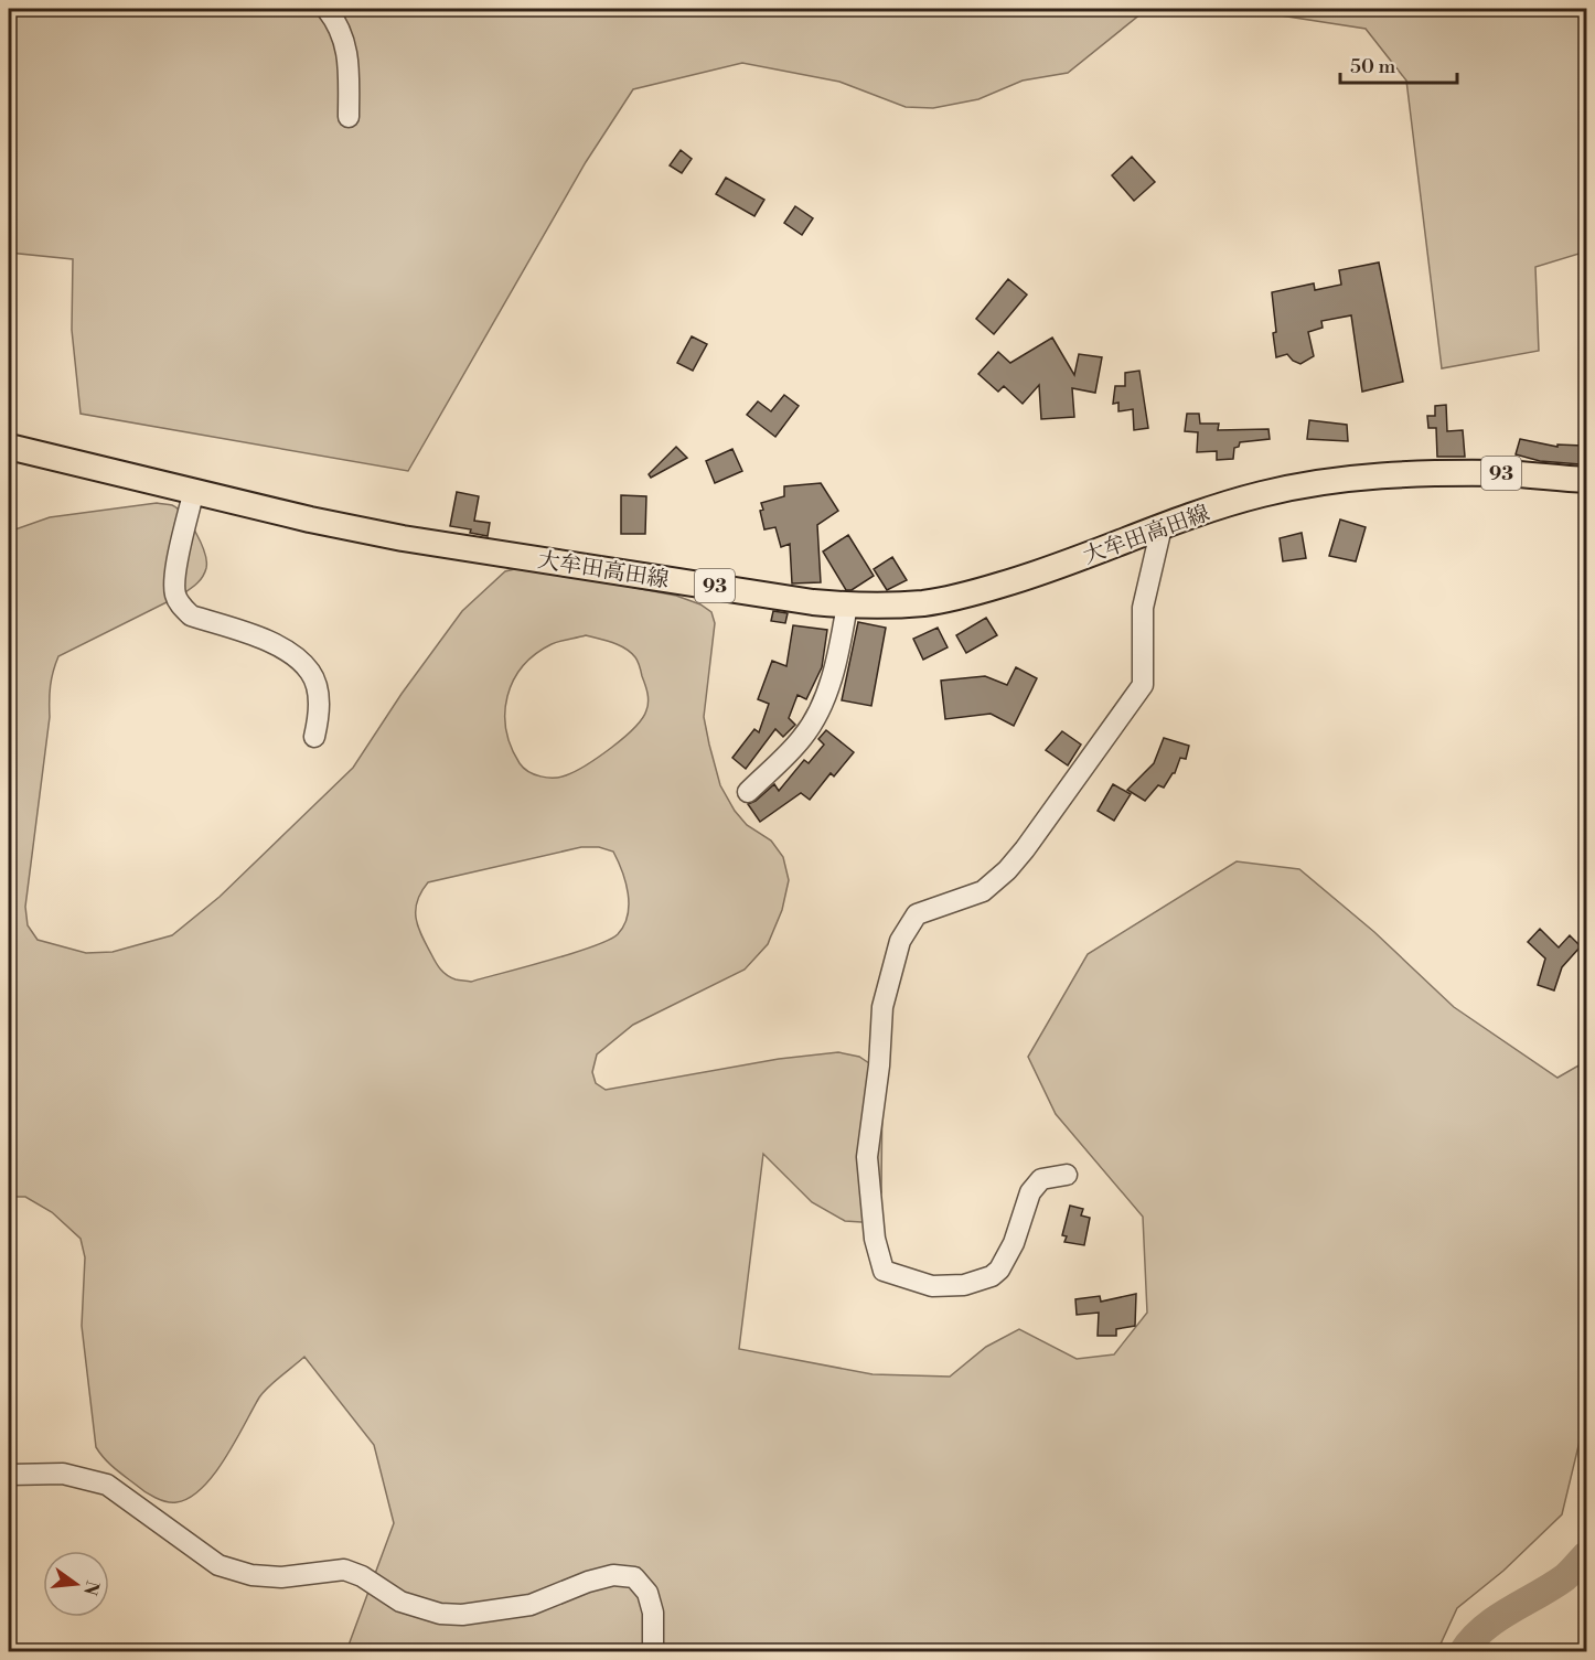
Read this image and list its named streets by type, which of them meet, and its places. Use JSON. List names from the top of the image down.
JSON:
{
  "streets": {
    "main road": ["93", "大牟田高田線"]
  },
  "scale_bar": "50 m",
  "north": "right"
}
